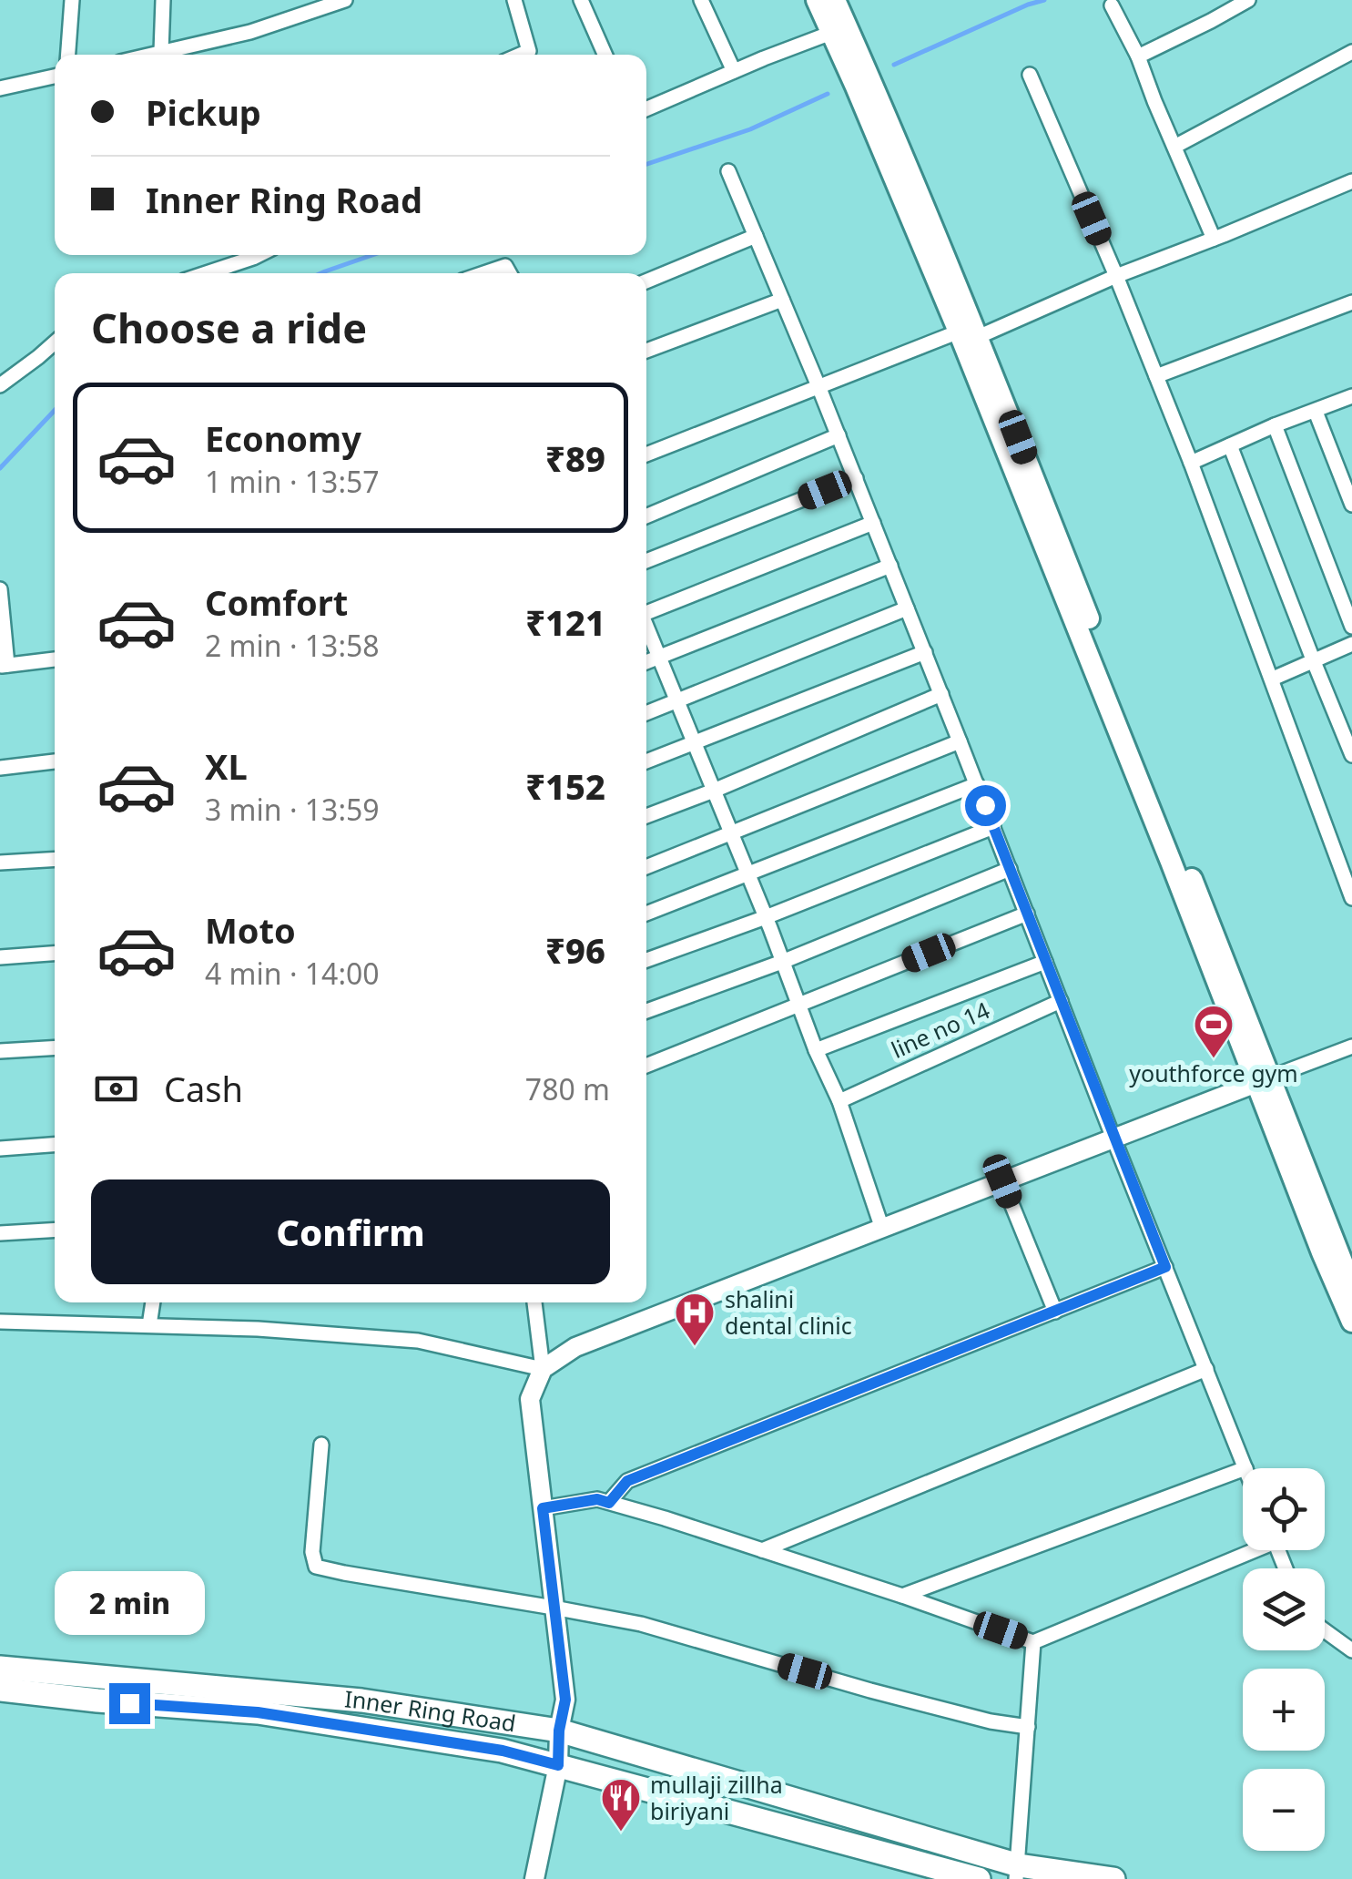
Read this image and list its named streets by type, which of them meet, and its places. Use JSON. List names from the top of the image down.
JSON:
{
  "streets": {
    "highway": ["Inner Ring Road"],
    "street": ["line no 14"]
  },
  "places": {
    "sports": ["youthforce gym"],
    "hospital": ["shalini dental clinic"],
    "restaurant": ["mullaji zillha biriyani"]
  },
  "page": {
    "banner": ["Pickup", "Inner Ring Road"],
    "heading": "Choose a ride",
    "list": [
      {
        "name": "Economy",
        "note": "1 min · 13:57",
        "value": "₹89"
      },
      {
        "name": "Comfort",
        "note": "2 min · 13:58",
        "value": "₹121"
      },
      {
        "name": "XL",
        "note": "3 min · 13:59",
        "value": "₹152"
      },
      {
        "name": "Moto",
        "note": "4 min · 14:00",
        "value": "₹96"
      }
    ],
    "pay": ["Cash", "780 m"],
    "buttons": "Confirm",
    "map_buttons": ["+", "−"],
    "bubble": "2 min"
  }
}
